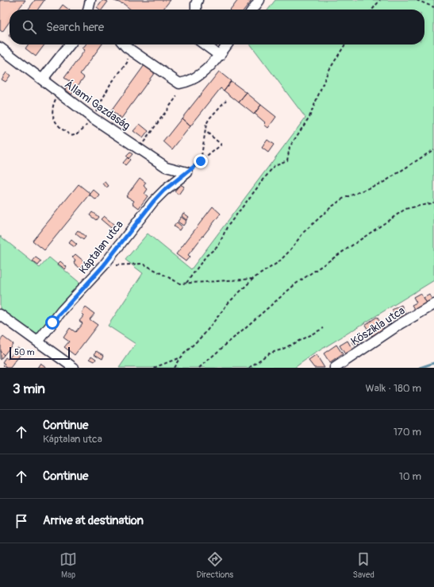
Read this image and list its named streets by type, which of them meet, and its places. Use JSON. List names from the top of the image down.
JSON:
{
  "streets": {
    "street": ["Állami Gazdaság", "Káptalan utca", "Kőszikla utca"]
  },
  "crossings": [
    ["Állami Gazdaság", "Káptalan utca"]
  ],
  "scale_bar": "50 m",
  "page": {
    "search": "Search here",
    "scale": "50 m",
    "heading": ["3 min", "Walk · 180 m"],
    "list": [
      ["Continue", "Káptalan utca", "170 m"],
      ["Continue", "10 m"],
      "Arrive at destination"
    ],
    "nav": ["Map", "Directions", "Saved"]
  }
}
